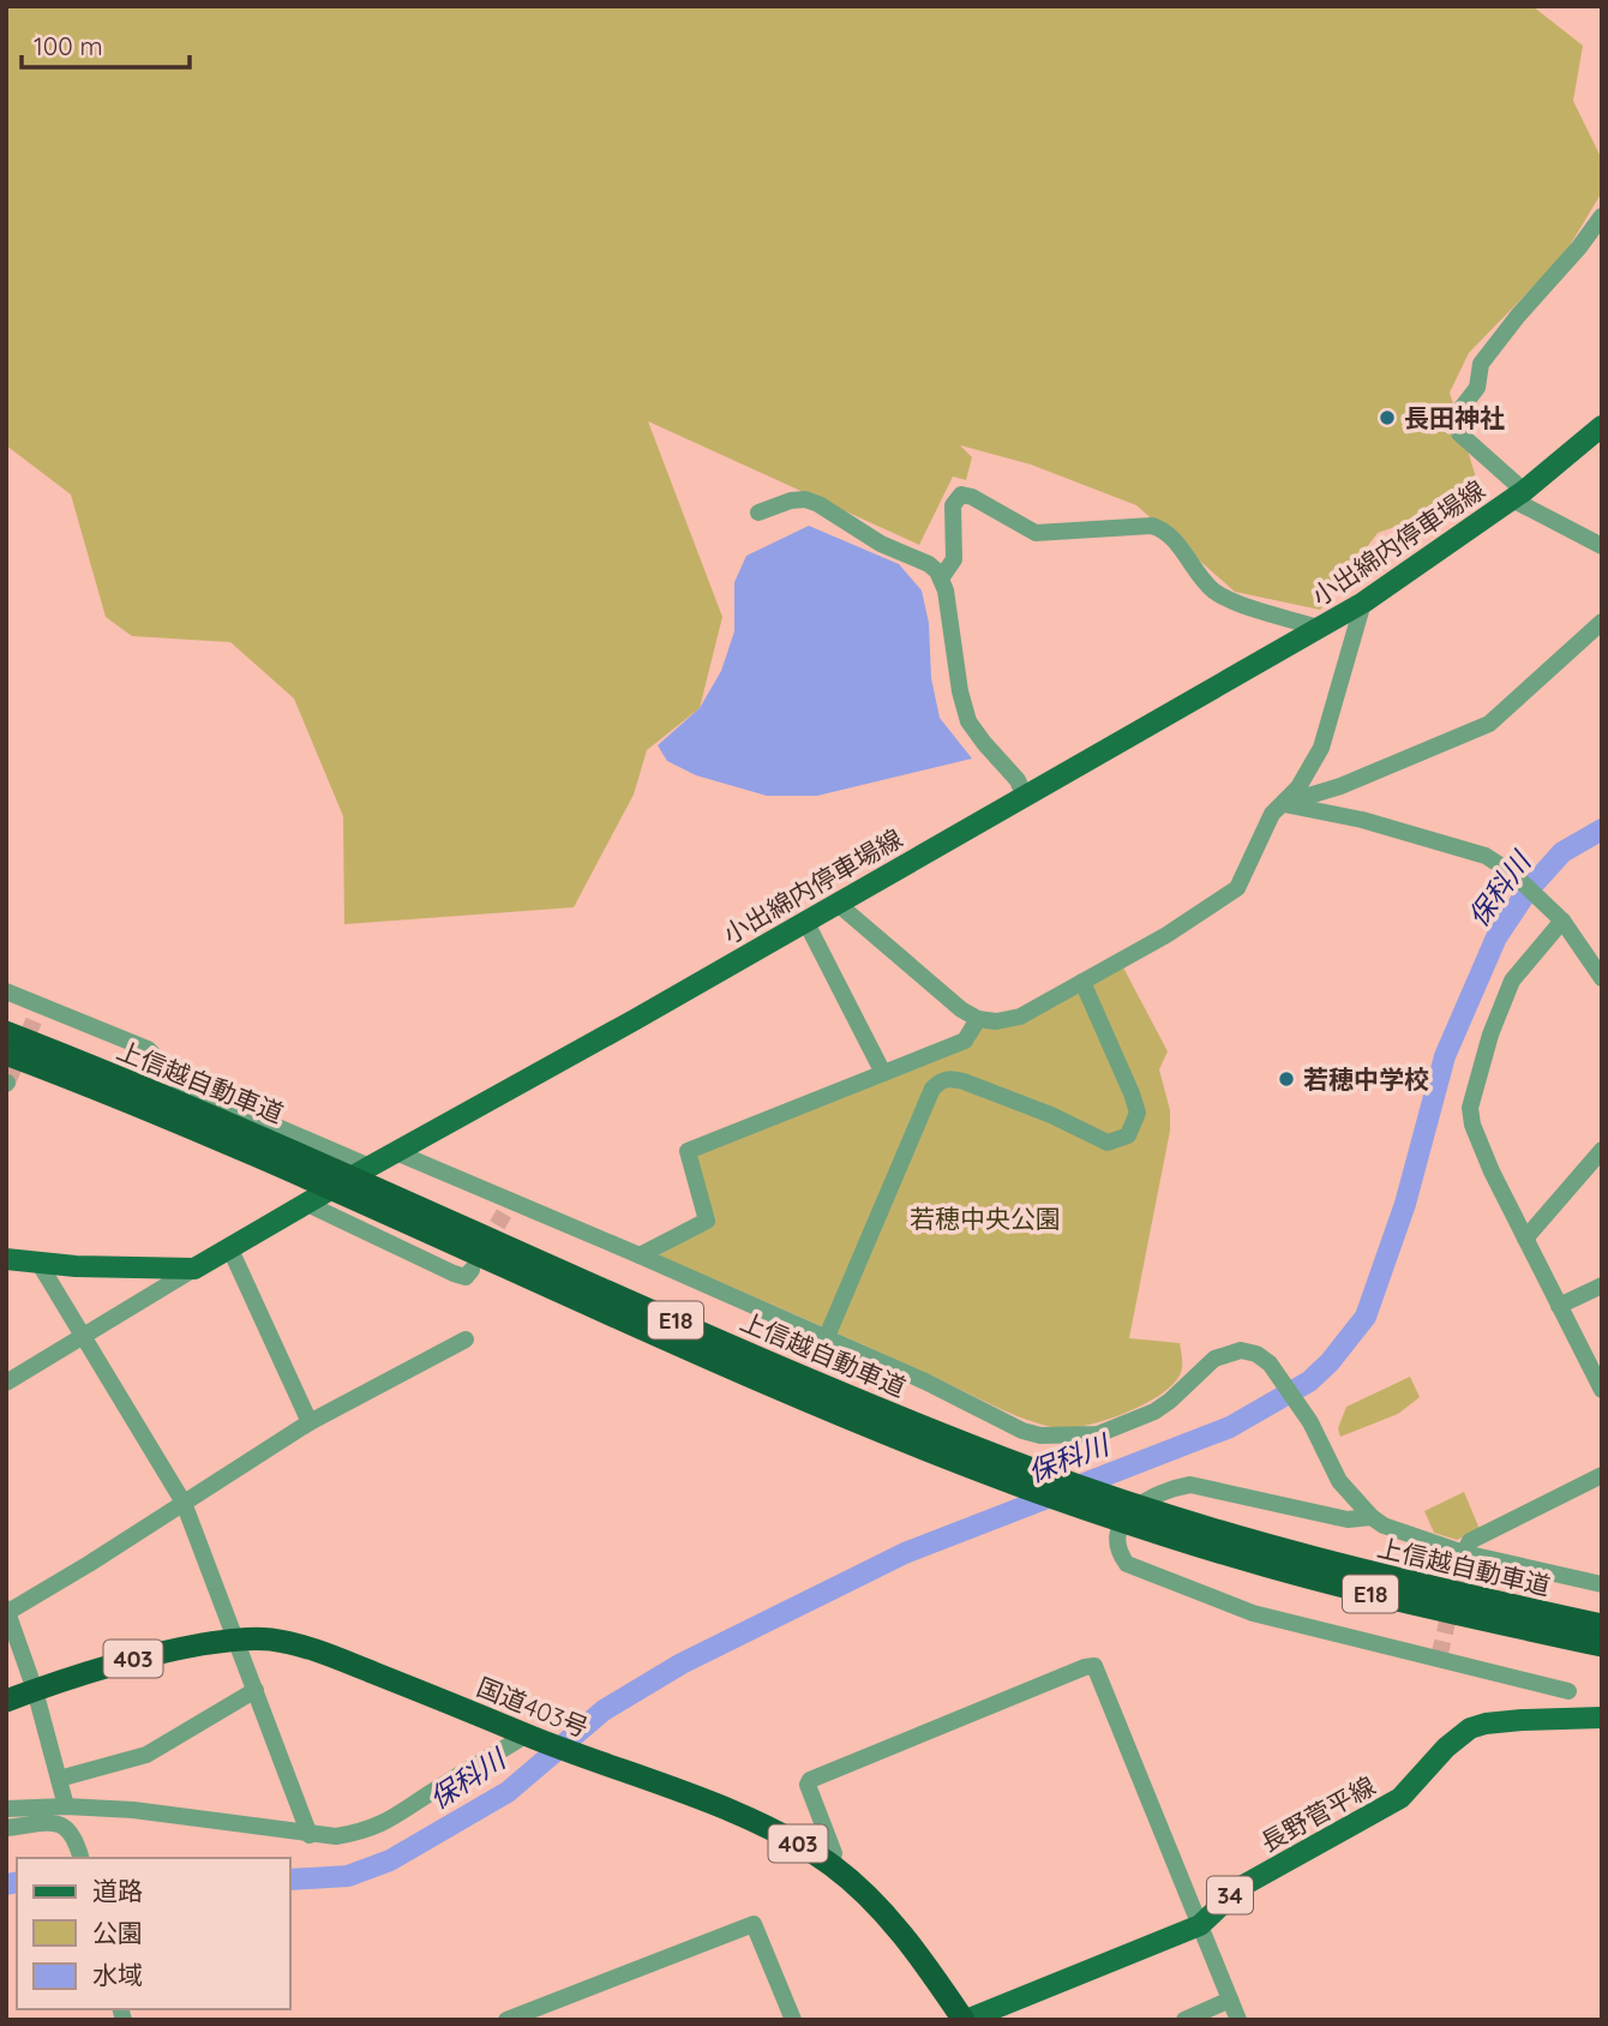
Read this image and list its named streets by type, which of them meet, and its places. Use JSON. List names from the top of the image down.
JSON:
{
  "streets": {
    "highway": [
      "上信越自動車道",
      "E18",
      "403",
      "国道403号"
    ],
    "main road": ["小出綿内停車場線", "長野菅平線", "34"]
  },
  "crossings": [
    ["小出綿内停車場線", "上信越自動車道"],
    ["国道403号", "長野菅平線"]
  ],
  "water": ["保科川"],
  "parks": ["若穂中央公園"],
  "places": ["長田神社", "若穂中学校"],
  "legend": ["道路", "公園", "水域"],
  "scale_bar": "100 m"
}
